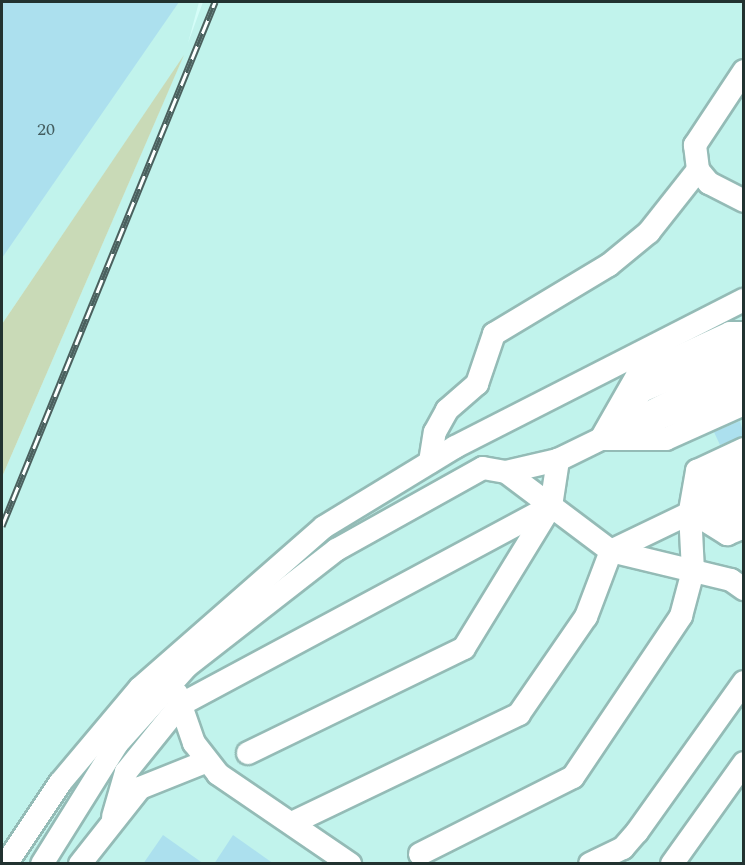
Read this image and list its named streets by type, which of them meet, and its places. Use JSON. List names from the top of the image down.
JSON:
{
  "house_numbers": ["20"]
}
